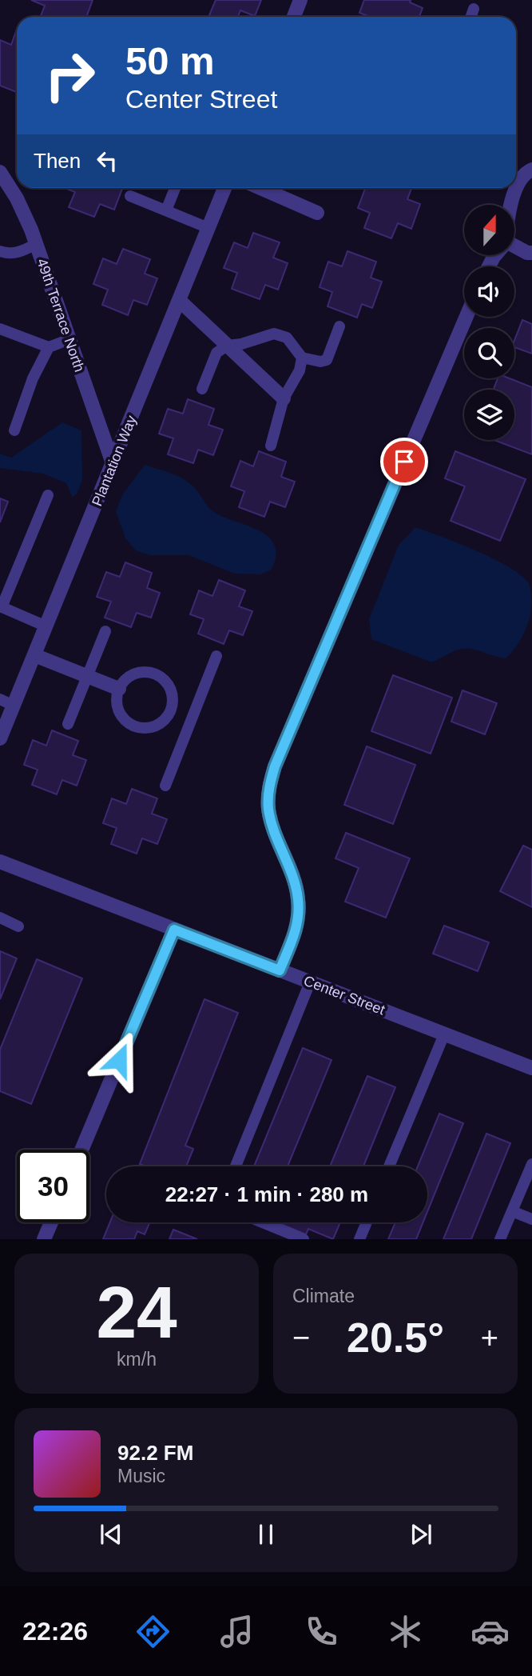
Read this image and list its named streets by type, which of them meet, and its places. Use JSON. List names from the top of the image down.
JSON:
{
  "streets": {
    "street": ["49th Terrace North", "Plantation Way", "Center Street"]
  },
  "crossings": [
    ["49th Terrace North", "Plantation Way"]
  ],
  "north": "top",
  "page": {
    "turn": ["50 m", "Center Street"],
    "then": "Then",
    "limit": "30",
    "trip": "22:27 · 1 min · 280 m",
    "tile": [
      ["24", "km/h"],
      "Climate"
    ],
    "heat": ["−", "20.5°", "+"],
    "song": ["92.2 FM", "Music"],
    "tabs": "22:26"
  }
}
